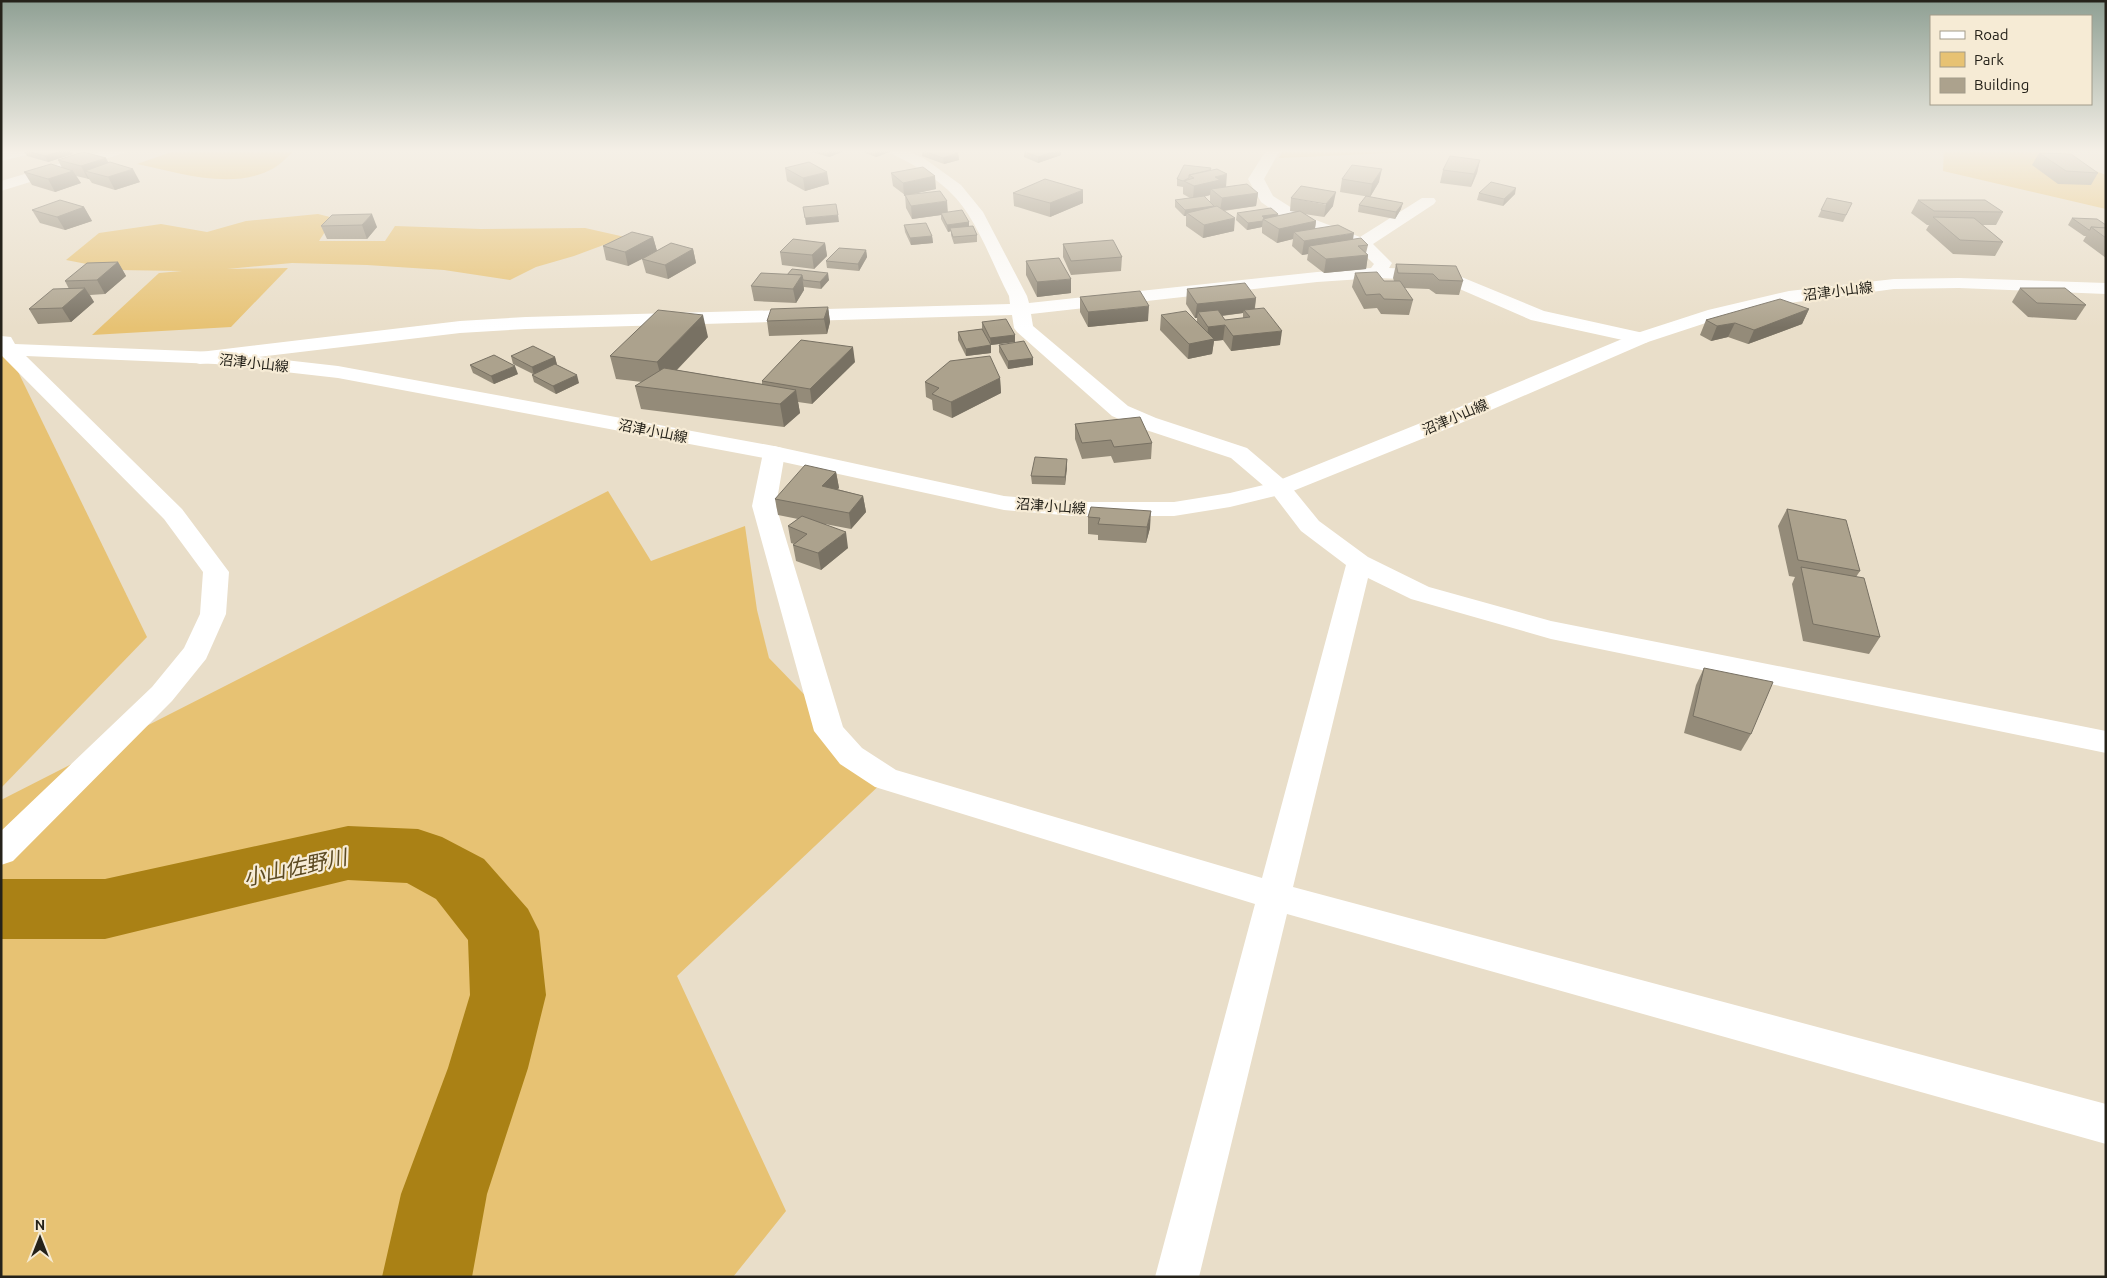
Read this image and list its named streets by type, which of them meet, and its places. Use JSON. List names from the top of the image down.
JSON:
{
  "streets": {
    "street": ["沼津小山線"]
  },
  "water": ["小山佐野川"],
  "legend": ["Road", "Park", "Building"],
  "north": "top"
}
